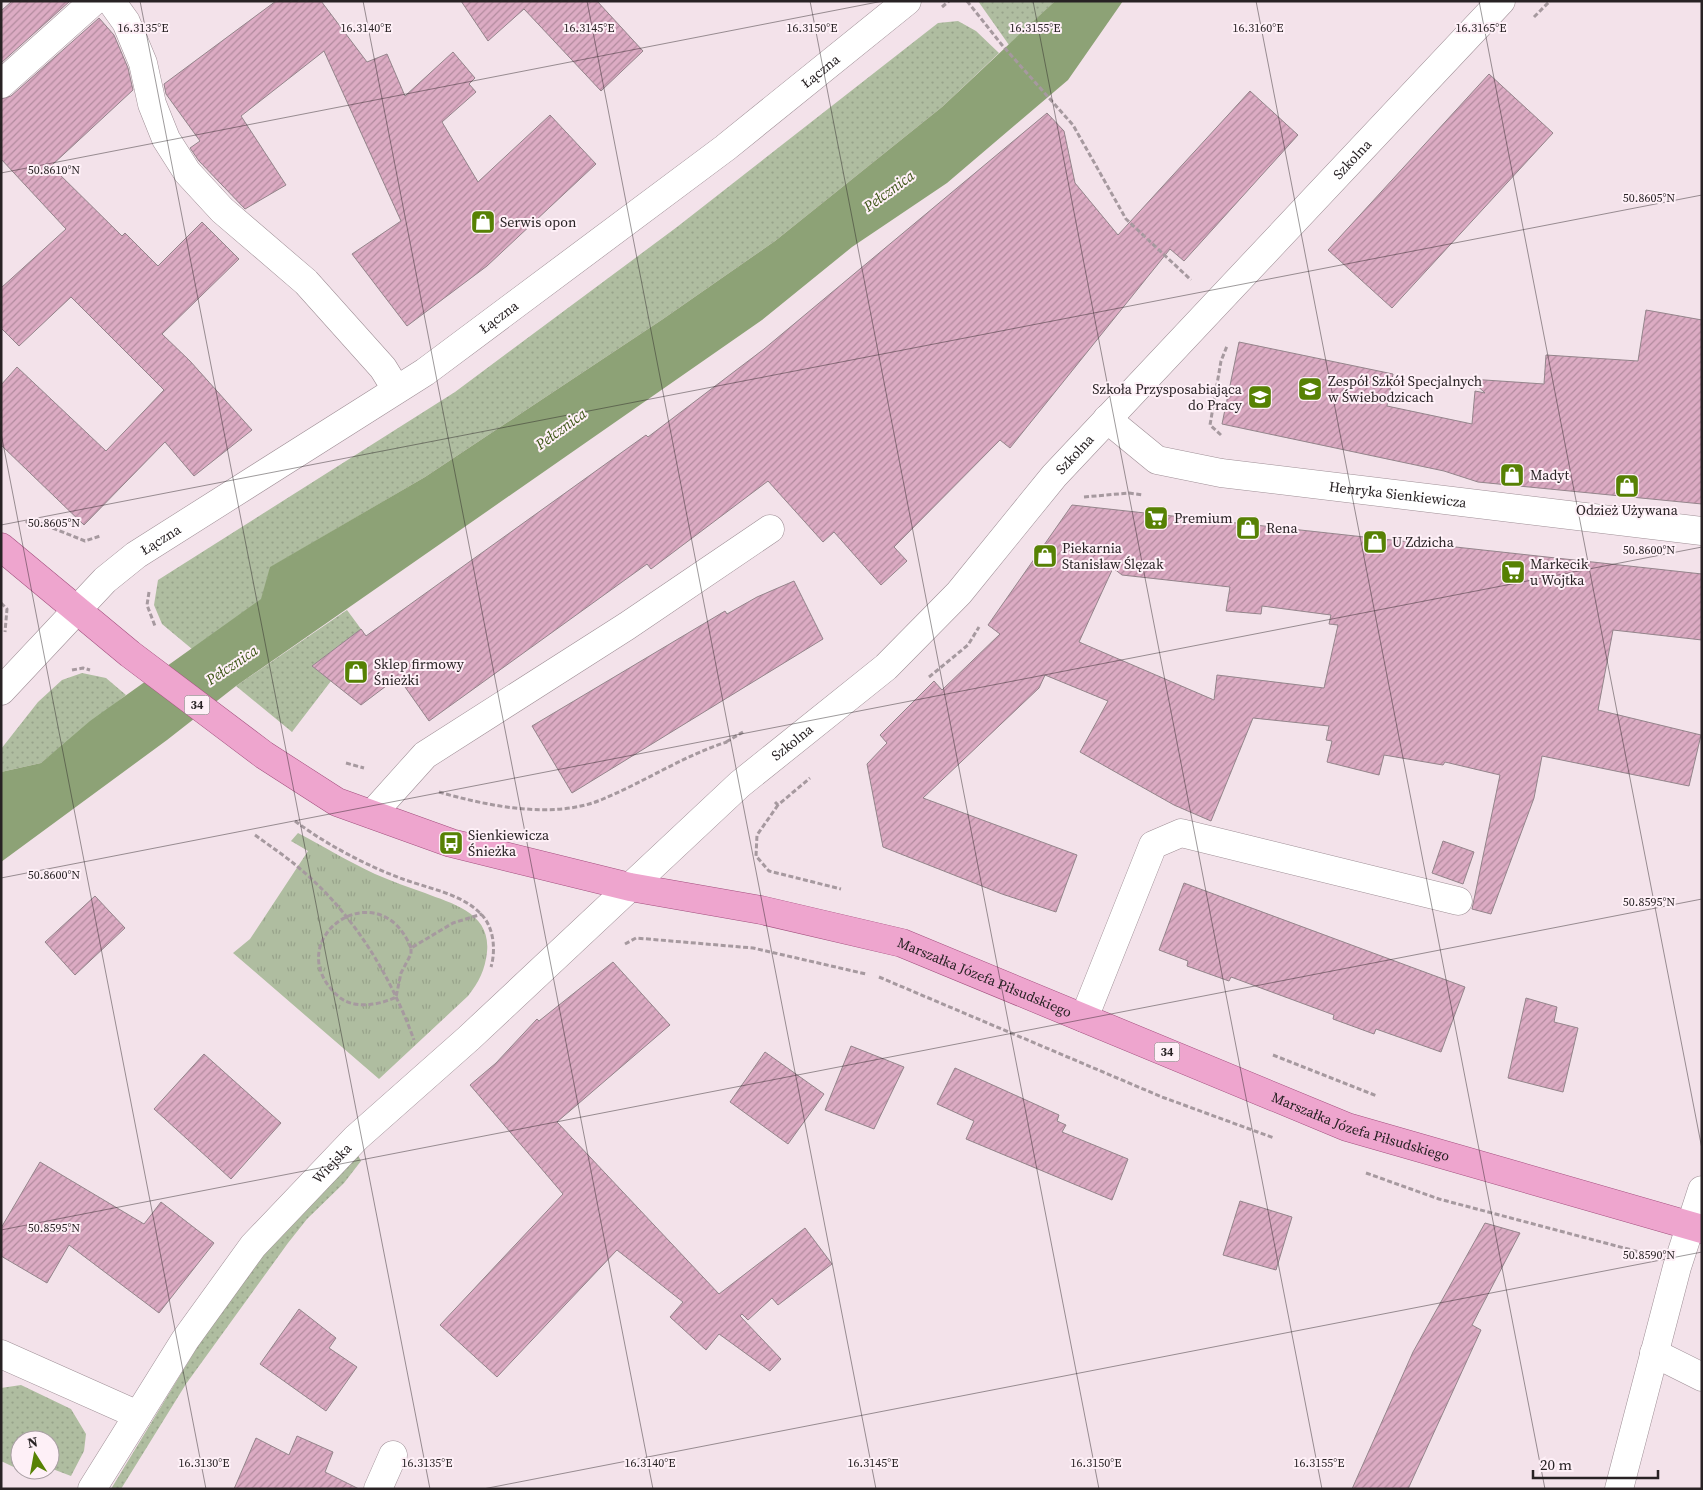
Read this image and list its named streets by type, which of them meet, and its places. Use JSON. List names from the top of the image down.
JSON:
{
  "streets": {
    "main road": ["34", "Marszałka Józefa Piłsudskiego"],
    "street": [
      "Łączna",
      "Szkolna",
      "Henryka Sienkiewicza",
      "Wiejska"
    ]
  },
  "crossings": [
    ["Łączna", "34"],
    ["Łączna", "Marszałka Józefa Piłsudskiego"],
    ["Szkolna", "Henryka Sienkiewicza"],
    ["Szkolna", "Marszałka Józefa Piłsudskiego"],
    ["Szkolna", "Wiejska"],
    ["34", "Marszałka Józefa Piłsudskiego"],
    ["Marszałka Józefa Piłsudskiego", "Wiejska"]
  ],
  "water": ["Pełcznica"],
  "places": {
    "shop": [
      "Serwis opon",
      "Madyt",
      "Odzież Używana",
      "Rena",
      "U Zdzicha",
      "Piekarnia Stanisław Ślęzak",
      "Sklep firmowy Śnieżki"
    ],
    "school or university": ["Zespół Szkół Specjalnych w Świebodzicach", "Szkoła Przysposabiająca do Pracy"],
    "supermarket": ["Premium", "Markecik u Wojtka"],
    "bus stop": ["Sienkiewicza Śnieżka"]
  },
  "scale_bar": "20 m",
  "north": "top",
  "coordinates": [
    "16.3135°E",
    "16.3140°E",
    "16.3145°E",
    "16.3150°E",
    "16.3155°E",
    "16.3160°E",
    "16.3165°E",
    "50.8610°N",
    "50.8605°N",
    "50.8600°N",
    "50.8595°N",
    "50.8590°N",
    "16.3130°E"
  ]
}
